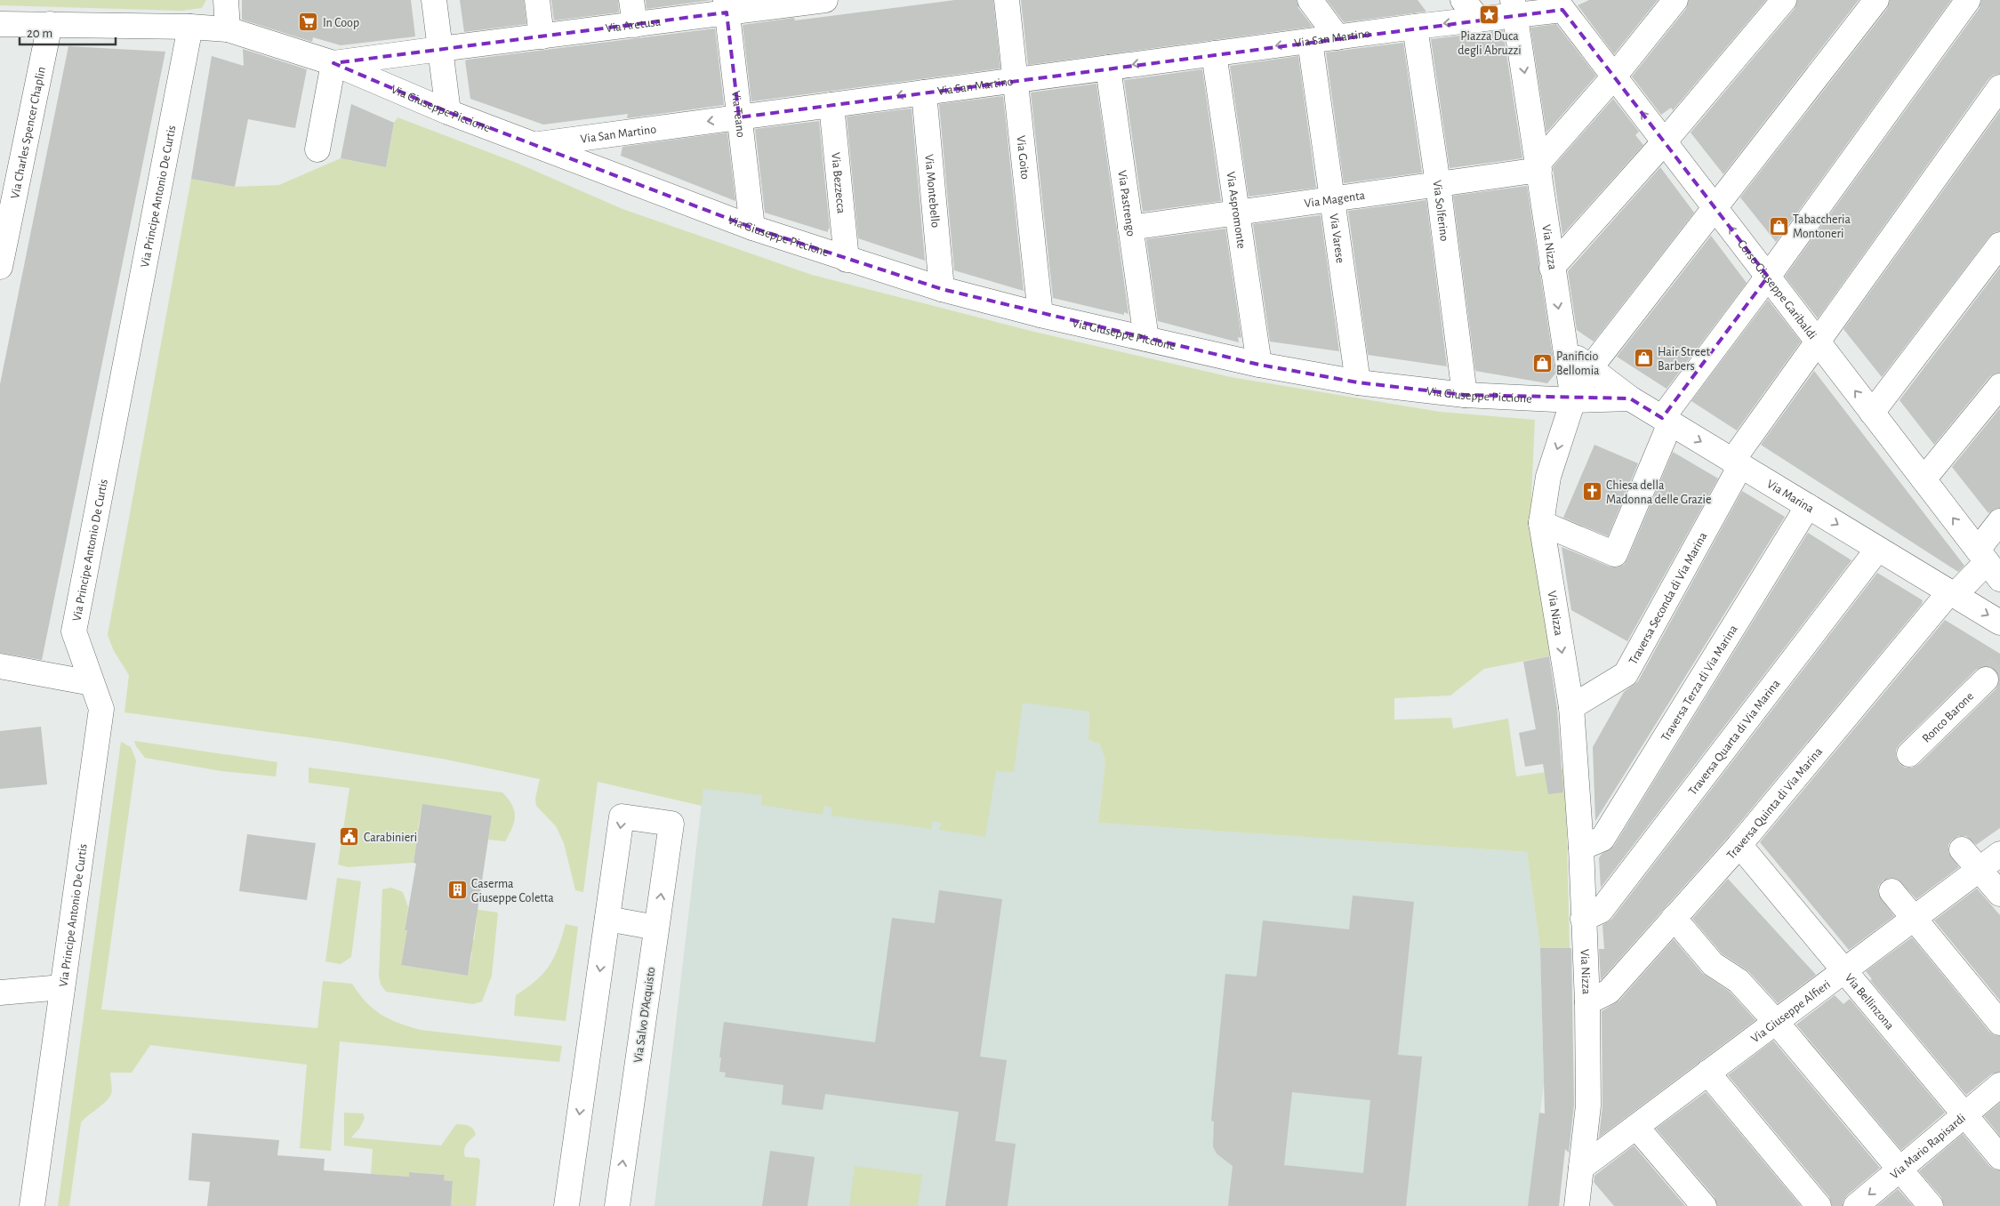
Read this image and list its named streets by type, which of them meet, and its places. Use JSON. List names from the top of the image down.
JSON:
{
  "streets": {
    "street": [
      "Via Aretusa",
      "Via San Martino",
      "Via Giuseppe Piccione",
      "Via Teano",
      "Via Charles Spencer Chaplin",
      "Via Goito",
      "Via Bezzecca",
      "Via Montebello",
      "Via Principe Antonio De Curtis",
      "Via Magenta",
      "Via Pastrengo",
      "Via Aspromonte",
      "Via Solferino",
      "Via Varese",
      "Via Nizza",
      "Corso Giuseppe Garibaldi",
      "Via Marina",
      "Traversa Seconda di Via Marina",
      "Traversa Terza di Via Marina",
      "Ronco Barone",
      "Traversa Quarta di Via Marina",
      "Traversa Quinta di Via Marina",
      "Via Bellinzona",
      "Via Giuseppe Alfieri",
      "Via Salvo D'Acquisto",
      "Via Mario Rapisardi"
    ]
  },
  "crossings": [
    ["Via Aretusa", "Via Giuseppe Piccione"],
    ["Via Aretusa", "Via Teano"],
    ["Via San Martino", "Via Giuseppe Piccione"],
    ["Via San Martino", "Via Teano"],
    ["Via San Martino", "Via Goito"],
    ["Via San Martino", "Via Bezzecca"],
    ["Via San Martino", "Via Montebello"],
    ["Via San Martino", "Via Pastrengo"],
    ["Via San Martino", "Via Aspromonte"],
    ["Via San Martino", "Via Solferino"],
    ["Via San Martino", "Via Varese"],
    ["Via San Martino", "Via Nizza"],
    ["Via San Martino", "Corso Giuseppe Garibaldi"],
    ["Via Giuseppe Piccione", "Via Teano"],
    ["Via Giuseppe Piccione", "Via Charles Spencer Chaplin"],
    ["Via Giuseppe Piccione", "Via Goito"],
    ["Via Giuseppe Piccione", "Via Bezzecca"],
    ["Via Giuseppe Piccione", "Via Montebello"],
    ["Via Giuseppe Piccione", "Via Principe Antonio De Curtis"],
    ["Via Giuseppe Piccione", "Via Pastrengo"],
    ["Via Giuseppe Piccione", "Via Aspromonte"],
    ["Via Giuseppe Piccione", "Via Solferino"],
    ["Via Giuseppe Piccione", "Via Varese"],
    ["Via Giuseppe Piccione", "Via Nizza"],
    ["Via Magenta", "Via Pastrengo"],
    ["Via Magenta", "Via Aspromonte"],
    ["Via Magenta", "Via Solferino"],
    ["Via Magenta", "Via Varese"],
    ["Via Magenta", "Via Nizza"],
    ["Via Nizza", "Via Marina"],
    ["Via Nizza", "Traversa Seconda di Via Marina"],
    ["Via Nizza", "Traversa Terza di Via Marina"],
    ["Via Nizza", "Traversa Quarta di Via Marina"],
    ["Via Nizza", "Traversa Quinta di Via Marina"],
    ["Via Nizza", "Via Giuseppe Alfieri"],
    ["Corso Giuseppe Garibaldi", "Traversa Seconda di Via Marina"],
    ["Corso Giuseppe Garibaldi", "Traversa Quinta di Via Marina"],
    ["Via Marina", "Traversa Seconda di Via Marina"],
    ["Via Marina", "Traversa Terza di Via Marina"],
    ["Via Marina", "Traversa Quarta di Via Marina"],
    ["Via Marina", "Traversa Quinta di Via Marina"],
    ["Traversa Quinta di Via Marina", "Via Bellinzona"],
    ["Via Bellinzona", "Via Giuseppe Alfieri"],
    ["Via Bellinzona", "Via Mario Rapisardi"]
  ],
  "one_way": [
    "Via San Martino",
    "Via Nizza",
    "Corso Giuseppe Garibaldi",
    "Via Marina"
  ],
  "places": {
    "place": ["Piazza Duca degli Abruzzi"],
    "supermarket": ["In Coop"],
    "shop": ["Tabaccheria Montoneri", "Hair Street Barbers", "Panificio Bellomia"],
    "church": ["Chiesa della Madonna delle Grazie"],
    "public building": ["Carabinieri"],
    "building": ["Caserma Giuseppe Coletta"]
  },
  "scale_bar": "20 m"
}
